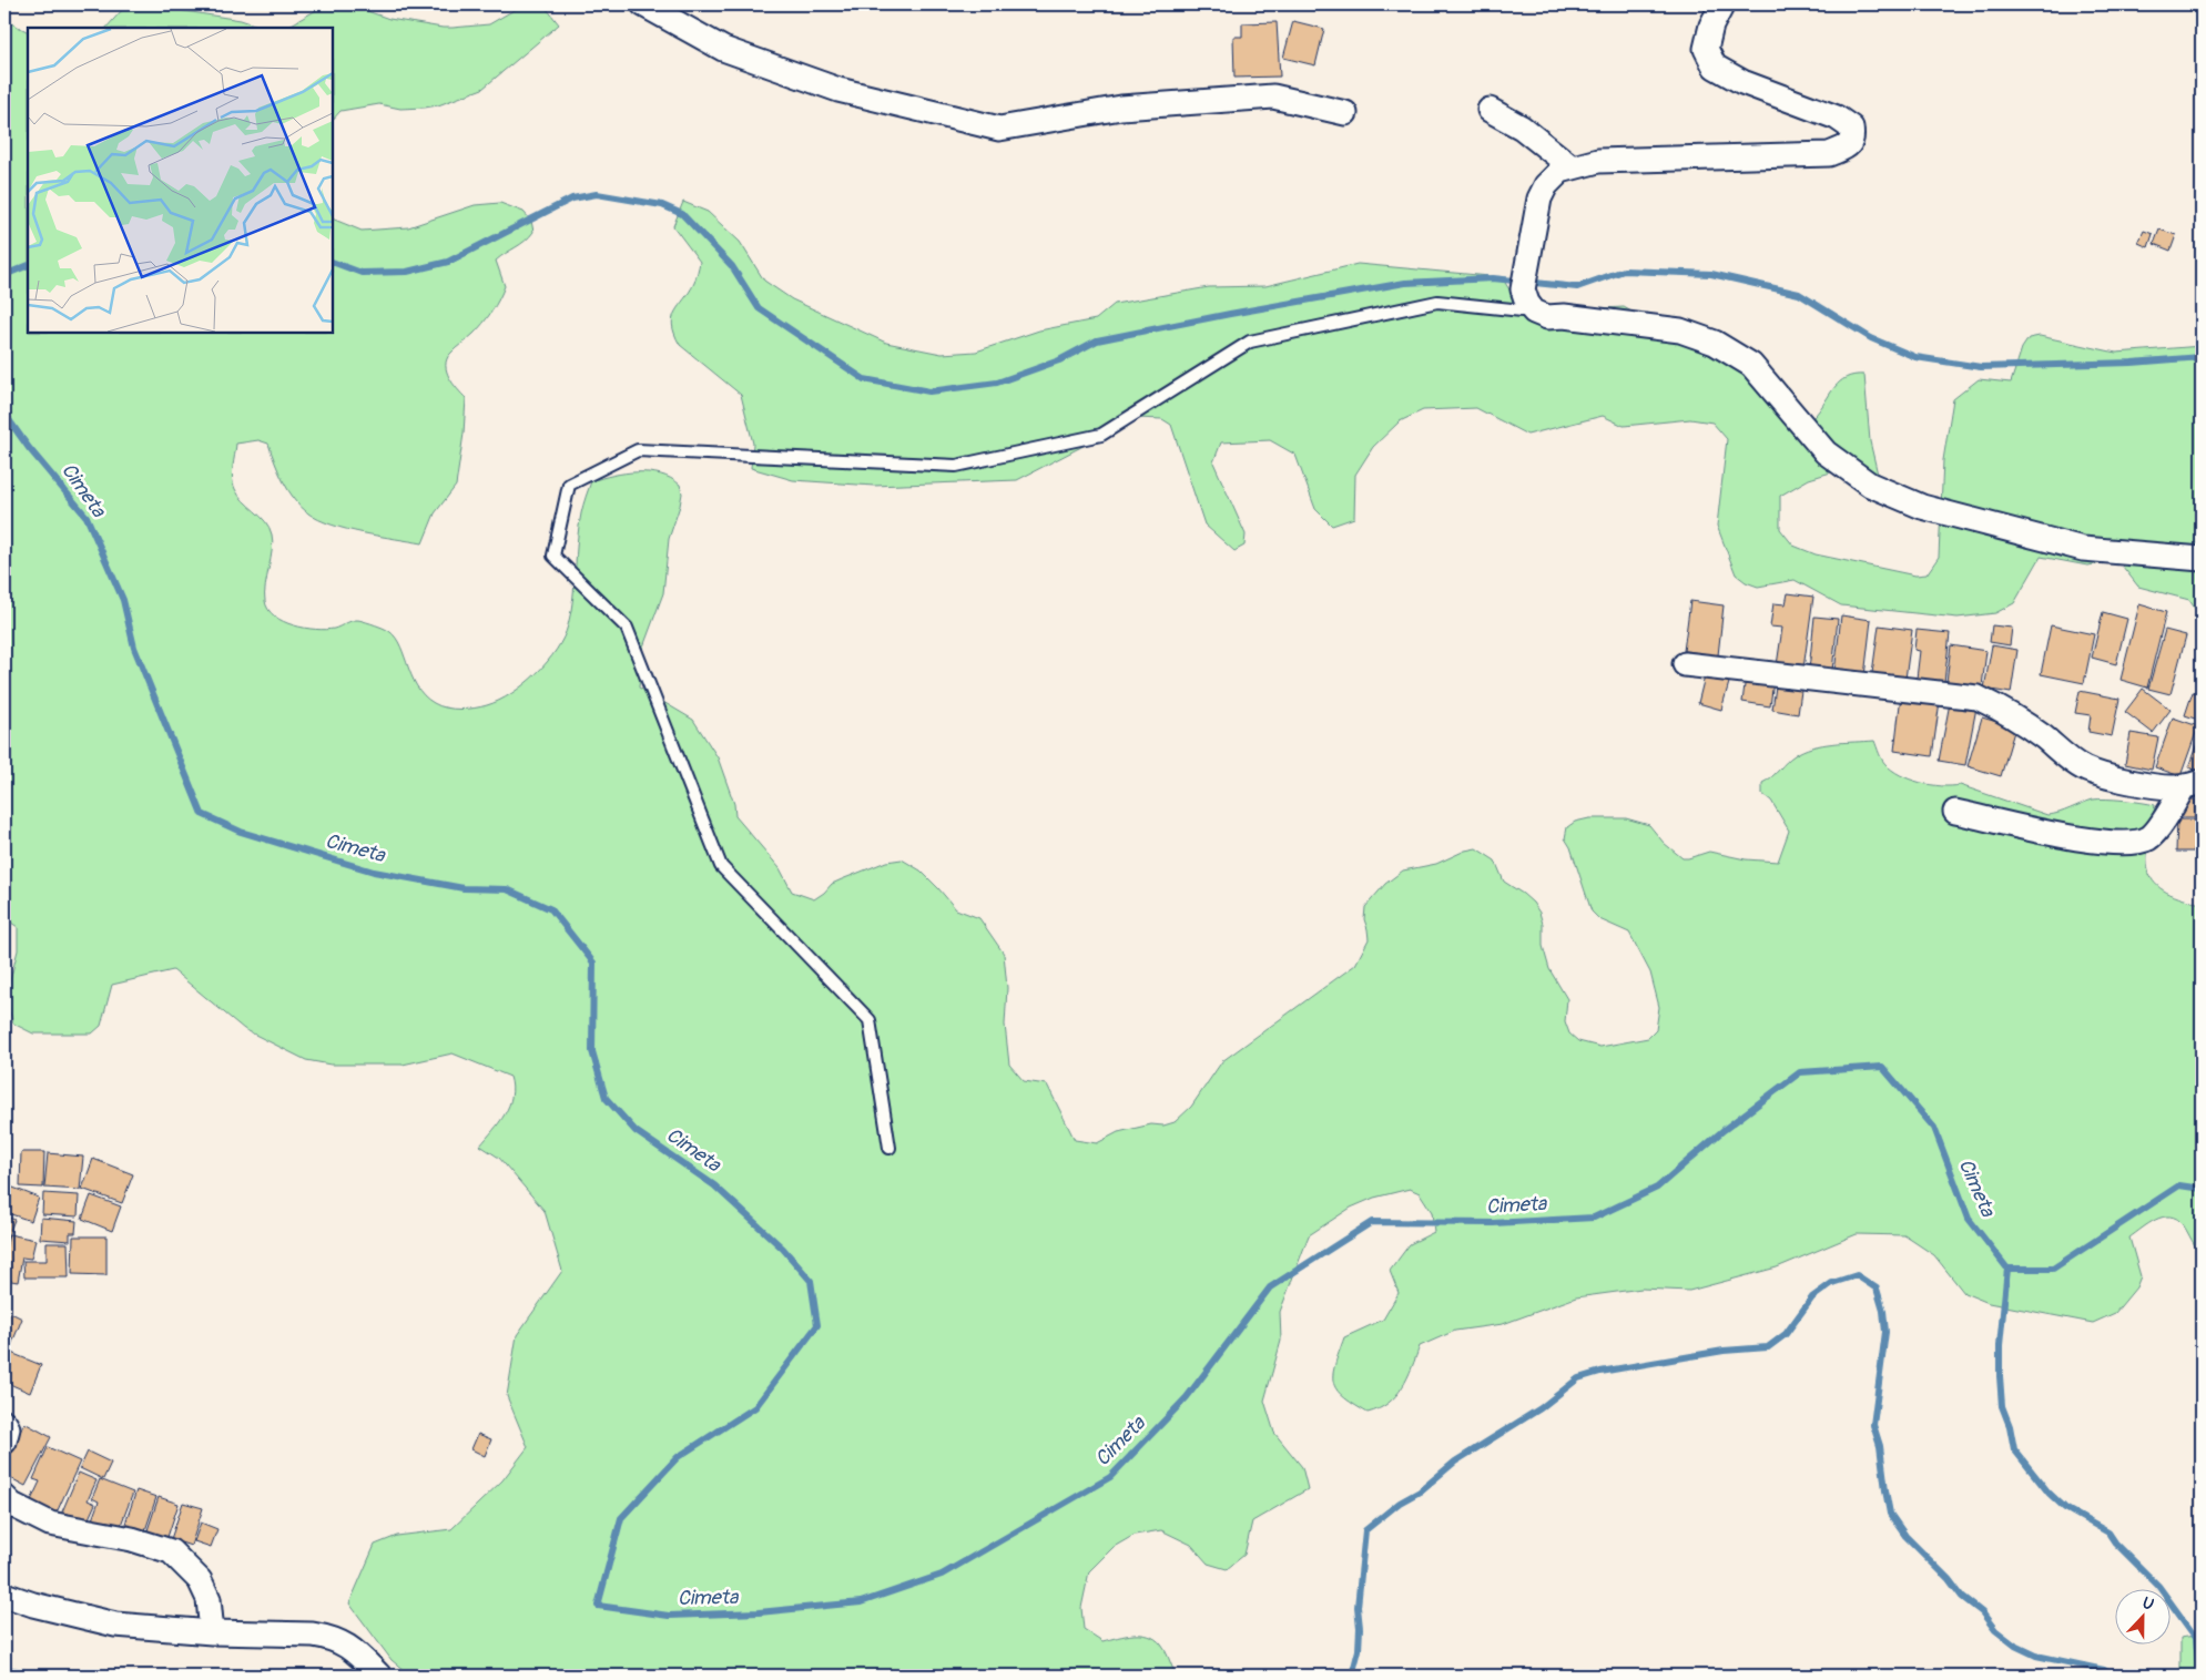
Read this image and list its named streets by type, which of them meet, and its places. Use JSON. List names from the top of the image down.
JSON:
{
  "water": ["Cimeta"],
  "north": "top"
}
